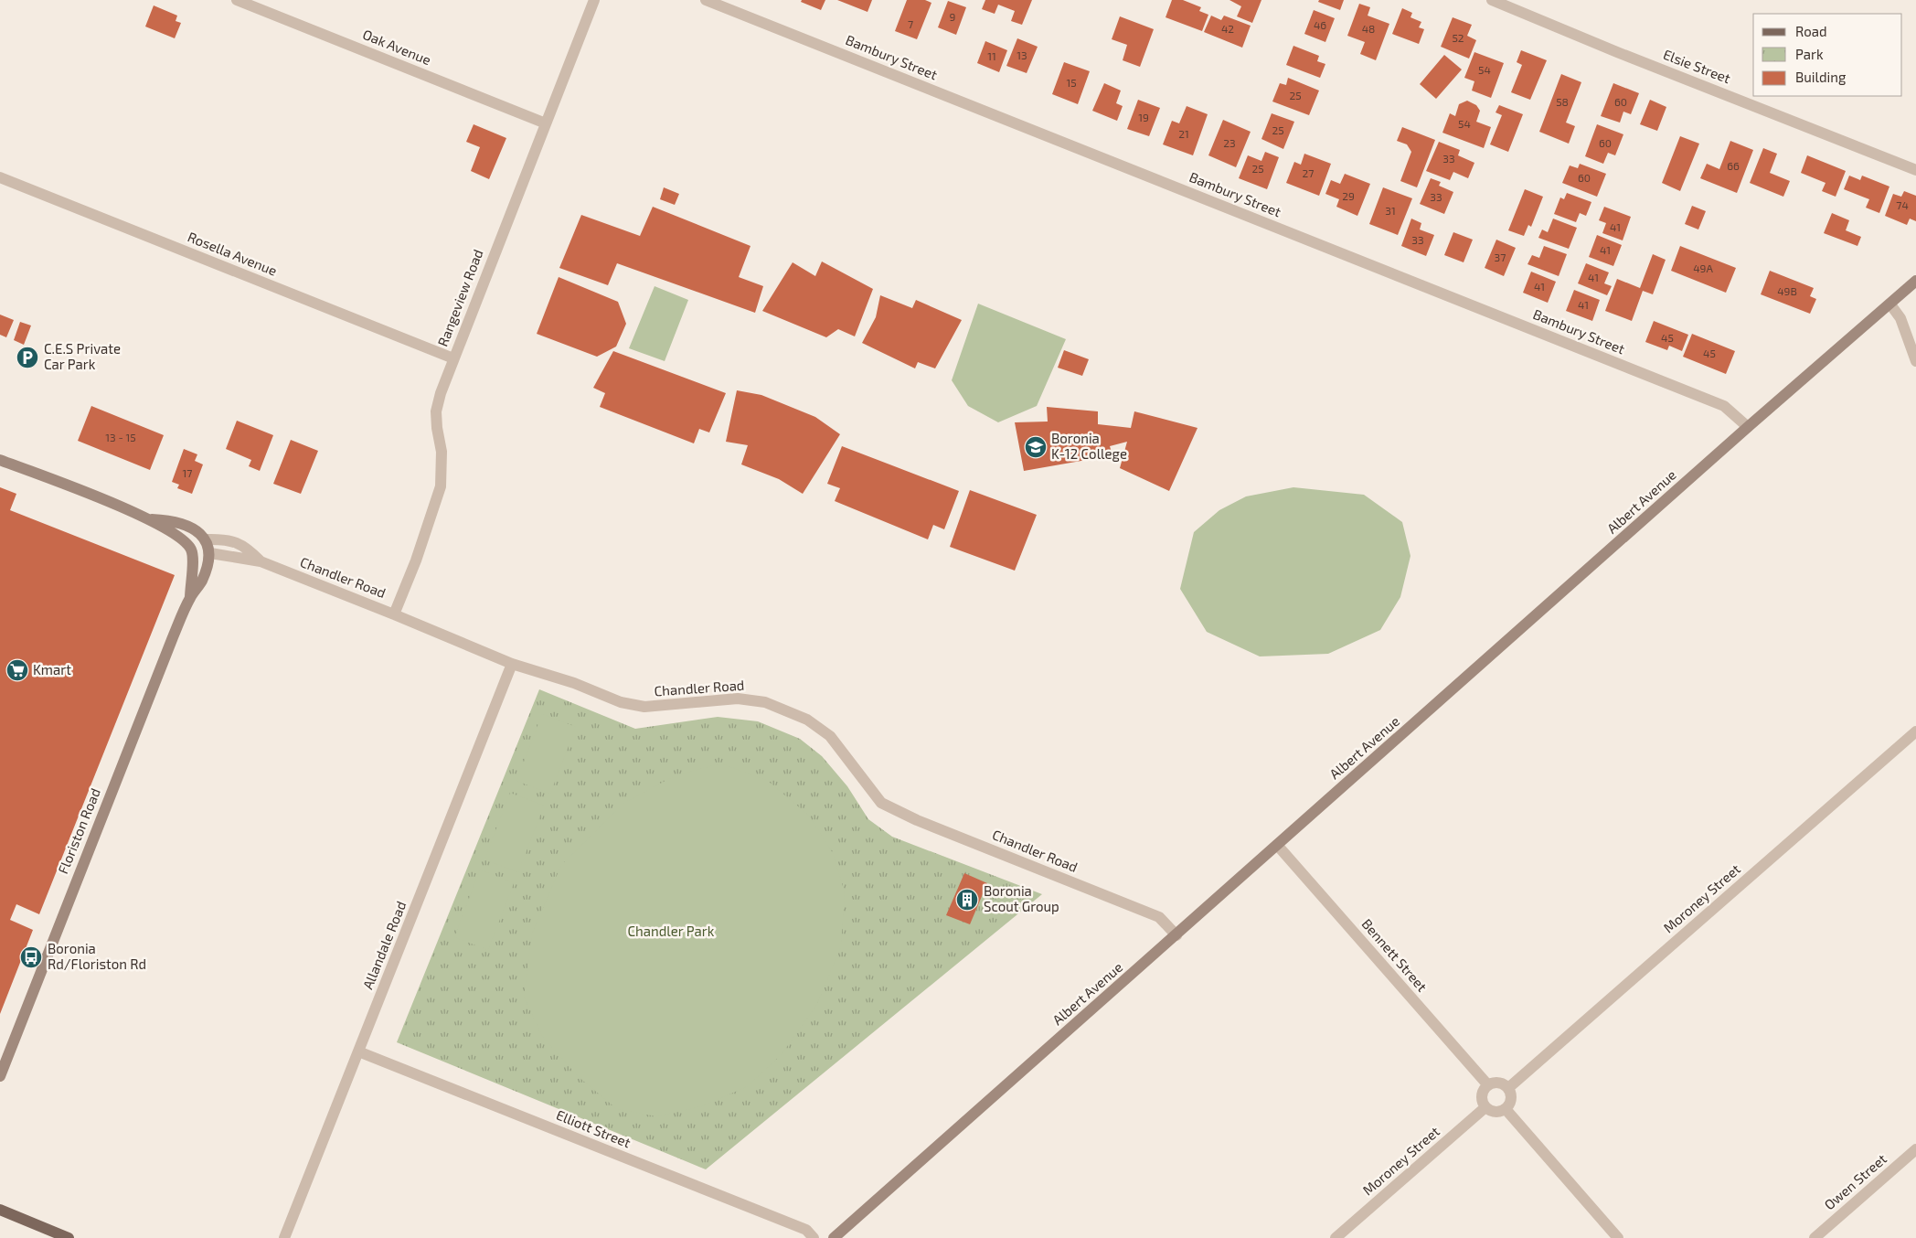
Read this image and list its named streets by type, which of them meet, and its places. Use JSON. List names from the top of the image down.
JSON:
{
  "streets": {
    "main road": ["Albert Avenue", "Floriston Road"],
    "street": [
      "Oak Avenue",
      "Bambury Street",
      "Elsie Street",
      "Rosella Avenue",
      "Rangeview Road",
      "Chandler Road",
      "Moroney Street",
      "Allandale Road",
      "Bennett Street",
      "Elliott Street",
      "Owen Street"
    ]
  },
  "crossings": [
    ["Oak Avenue", "Rangeview Road"],
    ["Bambury Street", "Albert Avenue"],
    ["Rosella Avenue", "Rangeview Road"],
    ["Rangeview Road", "Chandler Road"],
    ["Albert Avenue", "Chandler Road"],
    ["Albert Avenue", "Bennett Street"],
    ["Chandler Road", "Floriston Road"],
    ["Chandler Road", "Allandale Road"],
    ["Moroney Street", "Bennett Street"],
    ["Allandale Road", "Elliott Street"]
  ],
  "parks": ["Chandler Park"],
  "places": {
    "parking": ["C.E.S Private Car Park"],
    "school or university": ["Boronia K-12 College"],
    "supermarket": ["Kmart"],
    "building": ["Boronia Scout Group"],
    "bus stop": ["Boronia Rd/Floriston Rd"]
  },
  "house_numbers": [
    "9",
    "7",
    "46",
    "42",
    "48",
    "52",
    "13",
    "11",
    "54",
    "15",
    "25",
    "58",
    "60",
    "19",
    "54",
    "25",
    "21",
    "23",
    "60",
    "33",
    "66",
    "25",
    "27",
    "60",
    "29",
    "33",
    "74",
    "31",
    "41",
    "33",
    "41",
    "37",
    "49A",
    "41",
    "41",
    "49B",
    "41",
    "45",
    "45",
    "13 - 15",
    "17"
  ],
  "legend": ["Road", "Park", "Building"]
}
